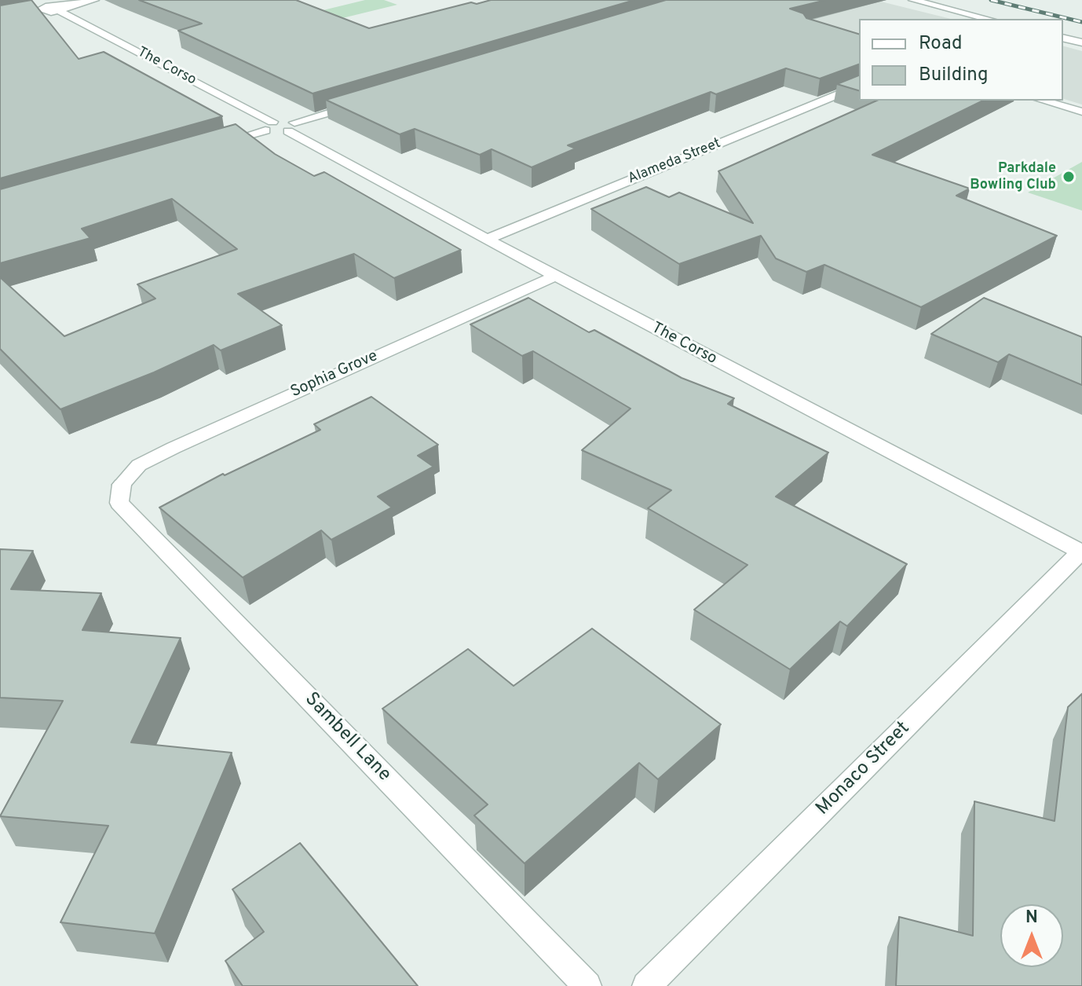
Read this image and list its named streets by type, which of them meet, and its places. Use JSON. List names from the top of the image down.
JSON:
{
  "streets": {
    "street": [
      "The Corso",
      "Alameda Street",
      "Sophia Grove",
      "Sambell Lane",
      "Monaco Street"
    ]
  },
  "crossings": [
    ["The Corso", "Alameda Street"],
    ["The Corso", "Sophia Grove"],
    ["The Corso", "Monaco Street"],
    ["Sophia Grove", "Sambell Lane"]
  ],
  "places": ["Parkdale Bowling Club"],
  "legend": ["Road", "Building"],
  "north": "top"
}
